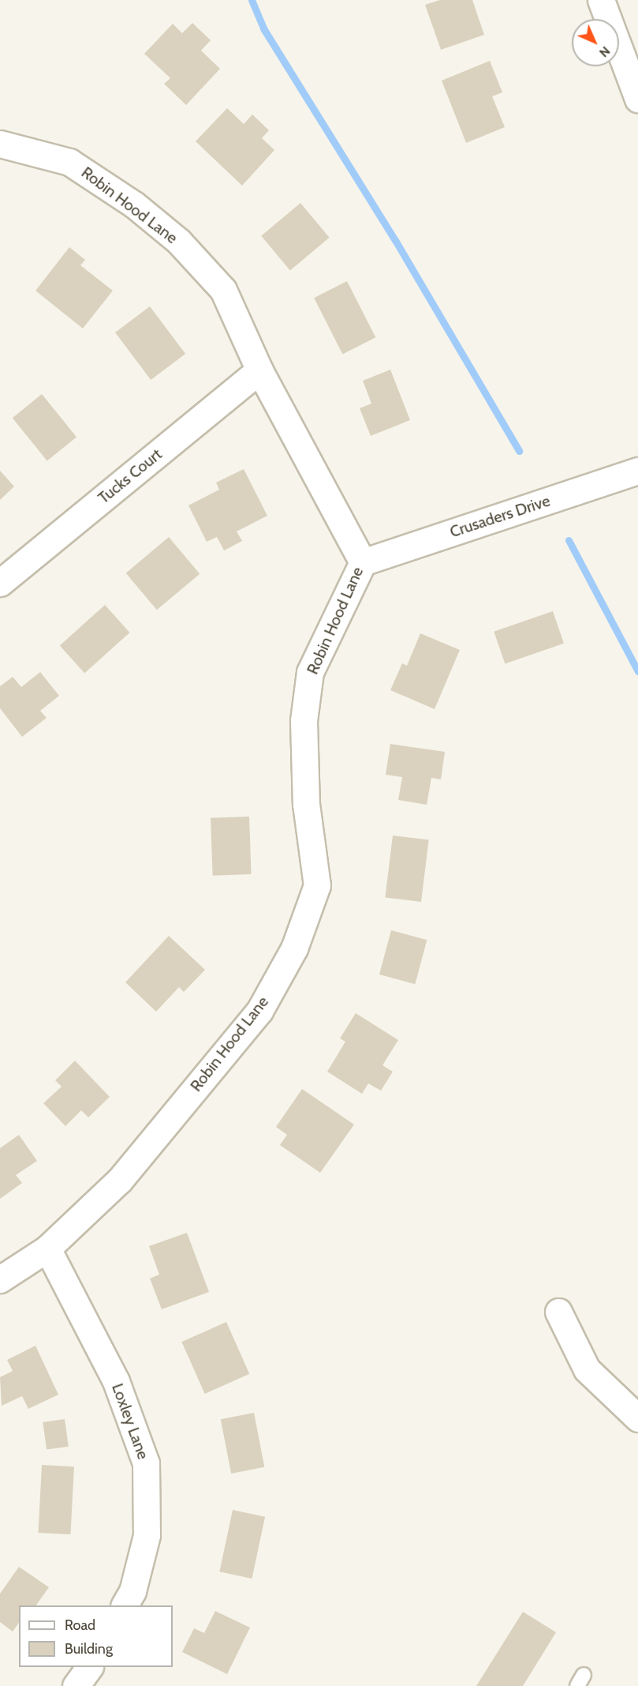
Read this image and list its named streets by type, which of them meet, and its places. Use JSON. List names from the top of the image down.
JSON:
{
  "streets": {
    "street": [
      "Robin Hood Lane",
      "Tucks Court",
      "Crusaders Drive",
      "Loxley Lane"
    ]
  },
  "crossings": [
    ["Robin Hood Lane", "Tucks Court"],
    ["Robin Hood Lane", "Crusaders Drive"],
    ["Robin Hood Lane", "Loxley Lane"]
  ],
  "legend": ["Road", "Building"],
  "north": "bottom right"
}
